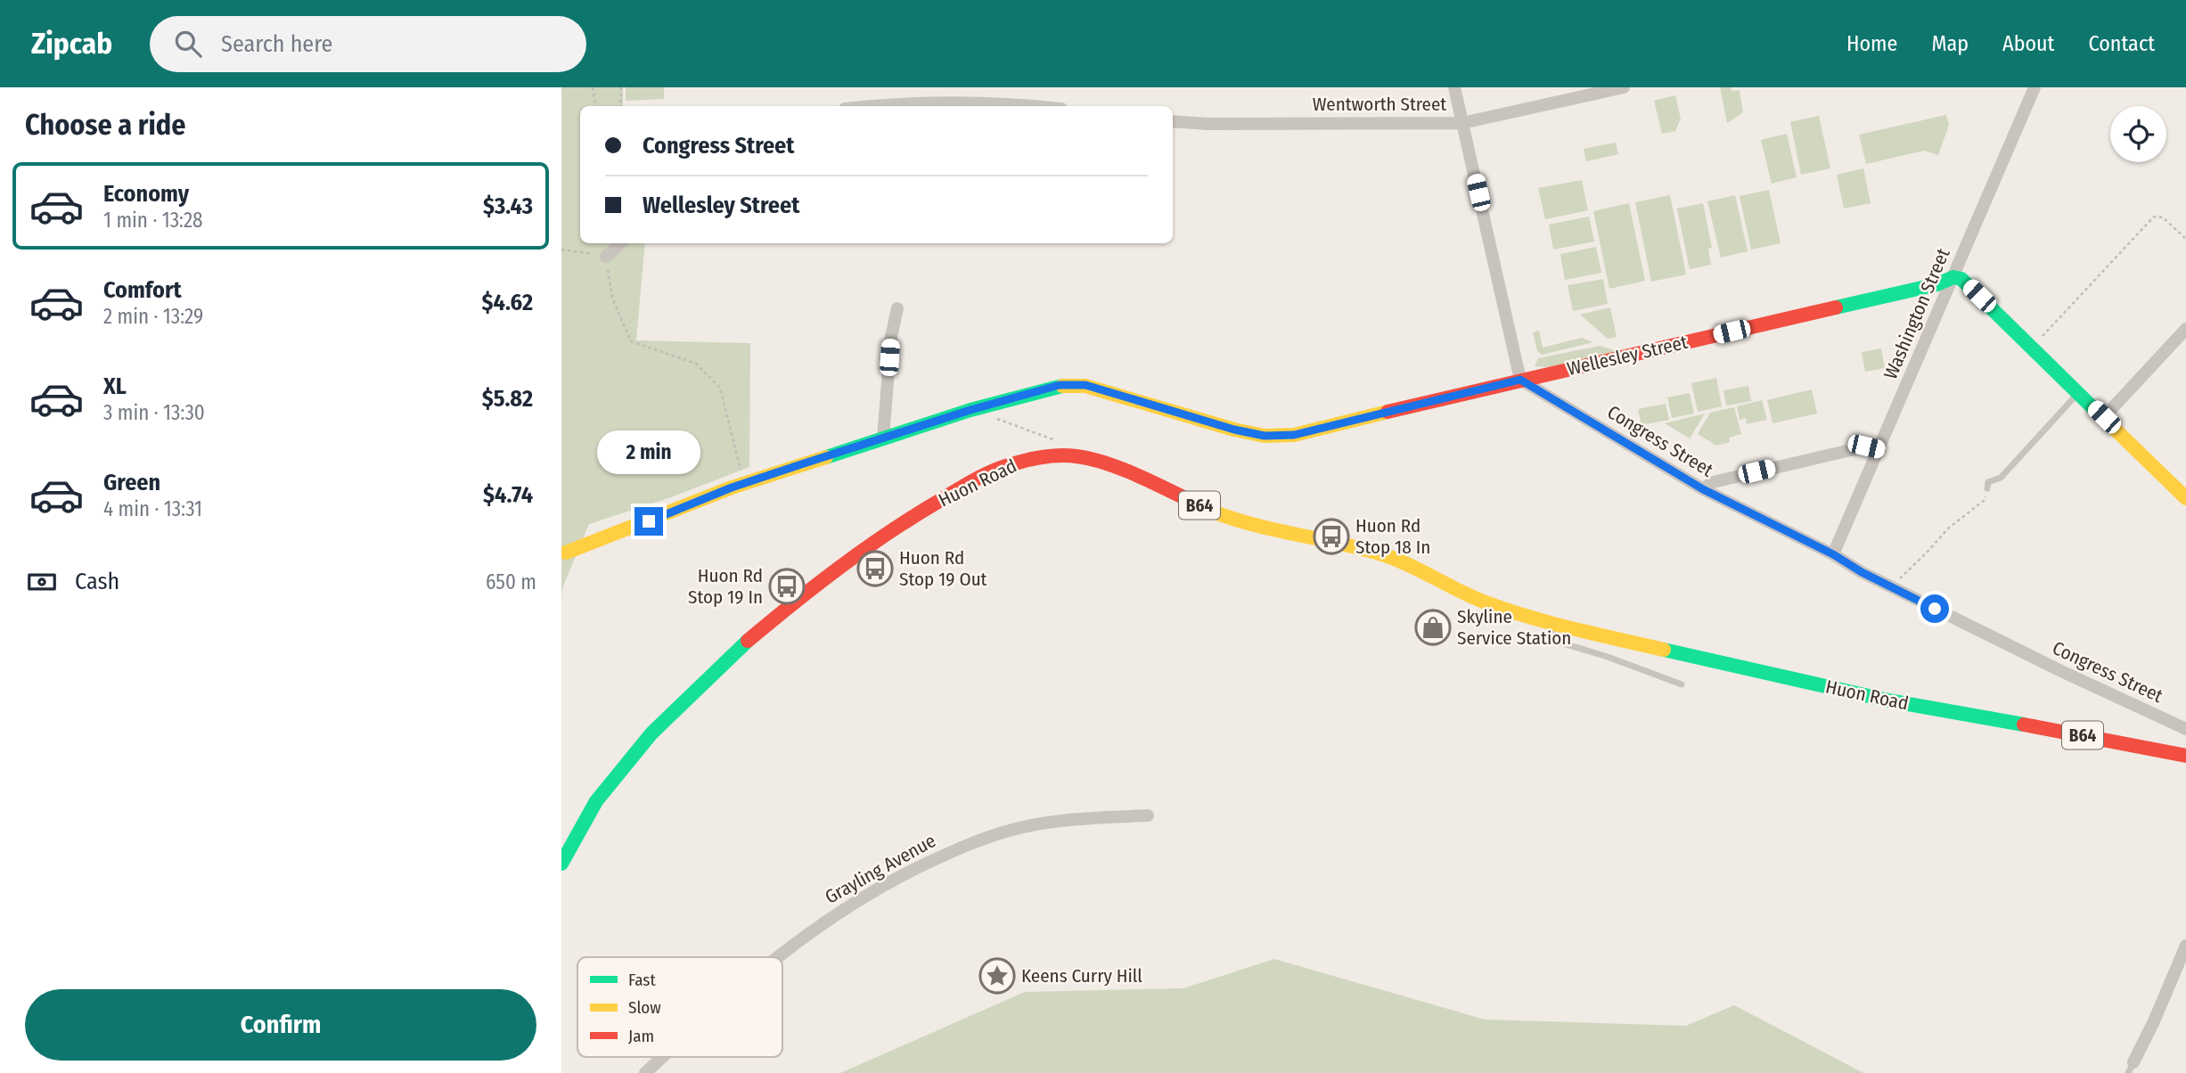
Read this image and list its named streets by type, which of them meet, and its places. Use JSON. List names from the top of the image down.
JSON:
{
  "streets": {
    "main road": ["Wellesley Street", "Huon Road", "B64"],
    "street": [
      "Wentworth Street",
      "Washington Street",
      "Congress Street",
      "Grayling Avenue"
    ]
  },
  "crossings": [
    ["Washington Street", "Wellesley Street"],
    ["Washington Street", "Congress Street"],
    ["Wellesley Street", "Congress Street"]
  ],
  "places": {
    "bus stop": ["Huon Rd Stop 18 In", "Huon Rd Stop 19 Out", "Huon Rd Stop 19 In"],
    "shop": ["Skyline Service Station"],
    "place": ["Keens Curry Hill"]
  },
  "legend": ["Fast", "Slow", "Jam"],
  "page": {
    "header": "Zipcab",
    "search": "Search here",
    "nav": [
      "Home",
      "Map",
      "About",
      "Contact"
    ],
    "heading": "Choose a ride",
    "banner": ["Congress Street", "Wellesley Street"],
    "list": [
      {
        "name": "Economy",
        "note": "1 min · 13:28",
        "value": "$3.43"
      },
      {
        "name": "Comfort",
        "note": "2 min · 13:29",
        "value": "$4.62"
      },
      {
        "name": "XL",
        "note": "3 min · 13:30",
        "value": "$5.82"
      },
      {
        "name": "Green",
        "note": "4 min · 13:31",
        "value": "$4.74"
      }
    ],
    "bubble": "2 min",
    "pay": ["Cash", "650 m"],
    "buttons": "Confirm"
  }
}
